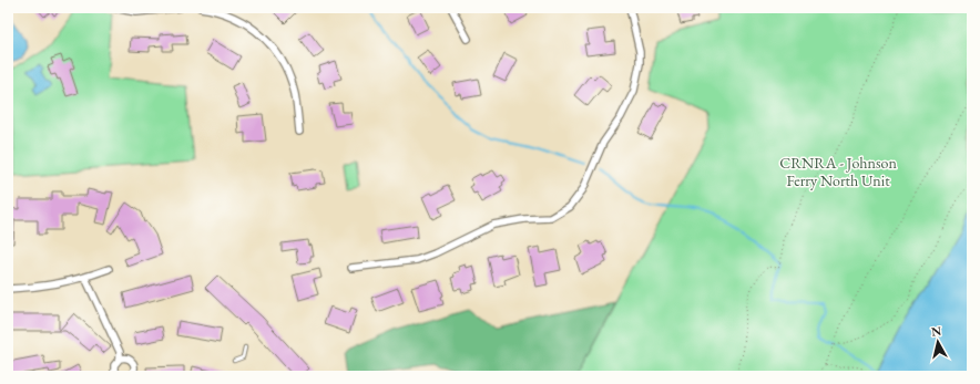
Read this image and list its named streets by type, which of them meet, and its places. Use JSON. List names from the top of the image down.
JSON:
{
  "parks": ["CRNRA - Johnson Ferry North Unit"],
  "north": "top"
}
